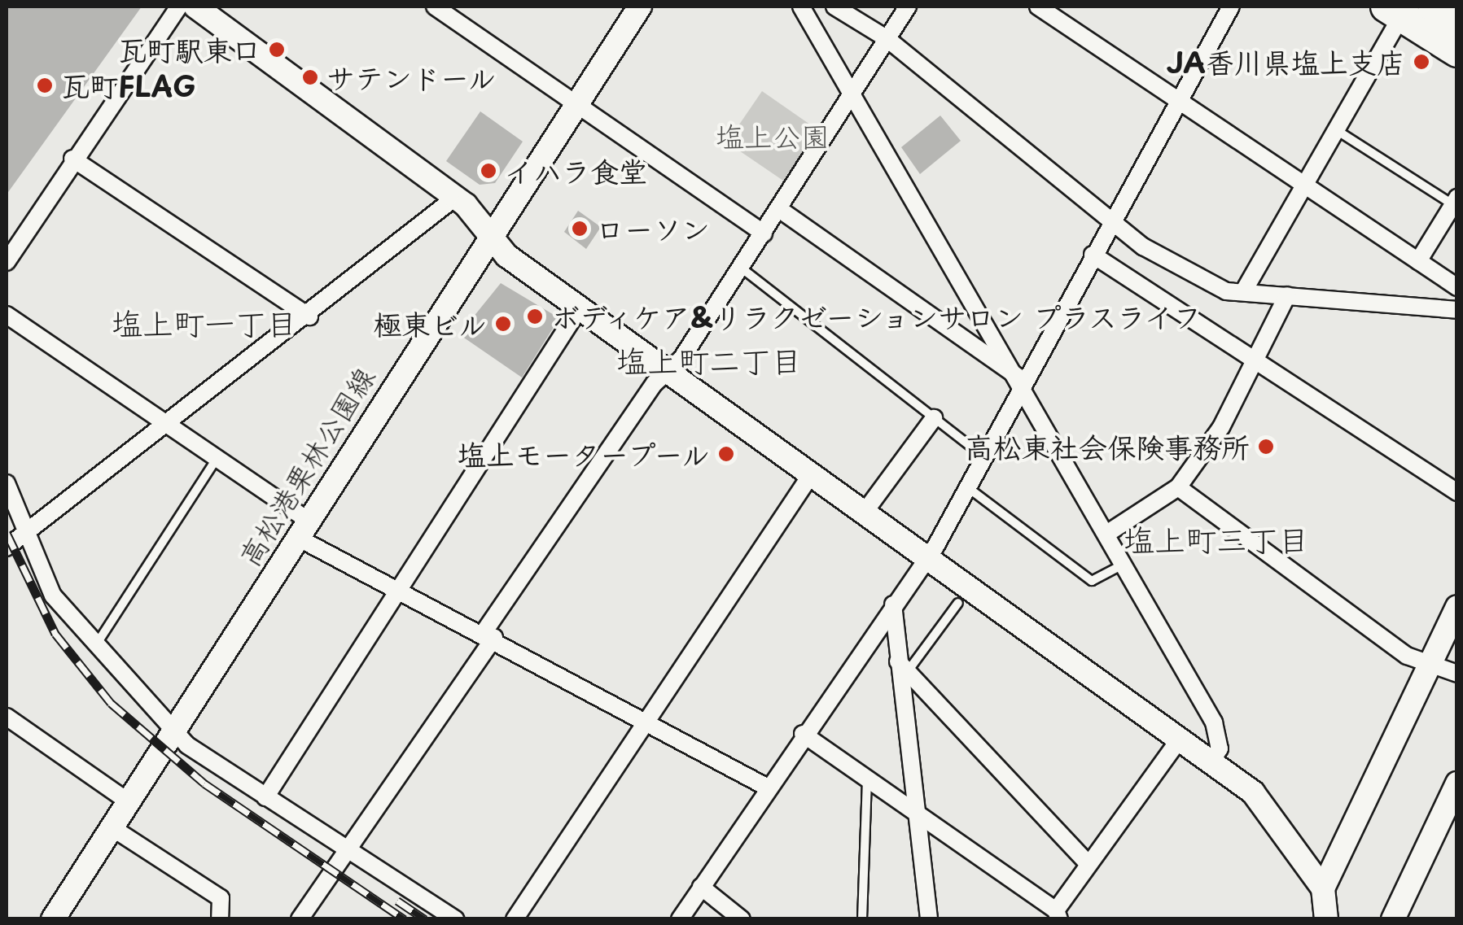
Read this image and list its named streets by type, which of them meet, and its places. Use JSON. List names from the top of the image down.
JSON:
{
  "streets": {
    "street": ["高松港栗林公園線"]
  },
  "districts": ["塩上町一丁目", "塩上町二丁目", "塩上町三丁目"],
  "parks": ["塩上公園"],
  "places": [
    "瓦町駅東口",
    "JA香川県塩上支店",
    "サテンドール",
    "瓦町FLAG",
    "イハラ食堂",
    "ローソン",
    "ボディケア&リラクゼーションサロン プラスライフ",
    "極東ビル",
    "高松東社会保険事務所",
    "塩上モータープール"
  ]
}
